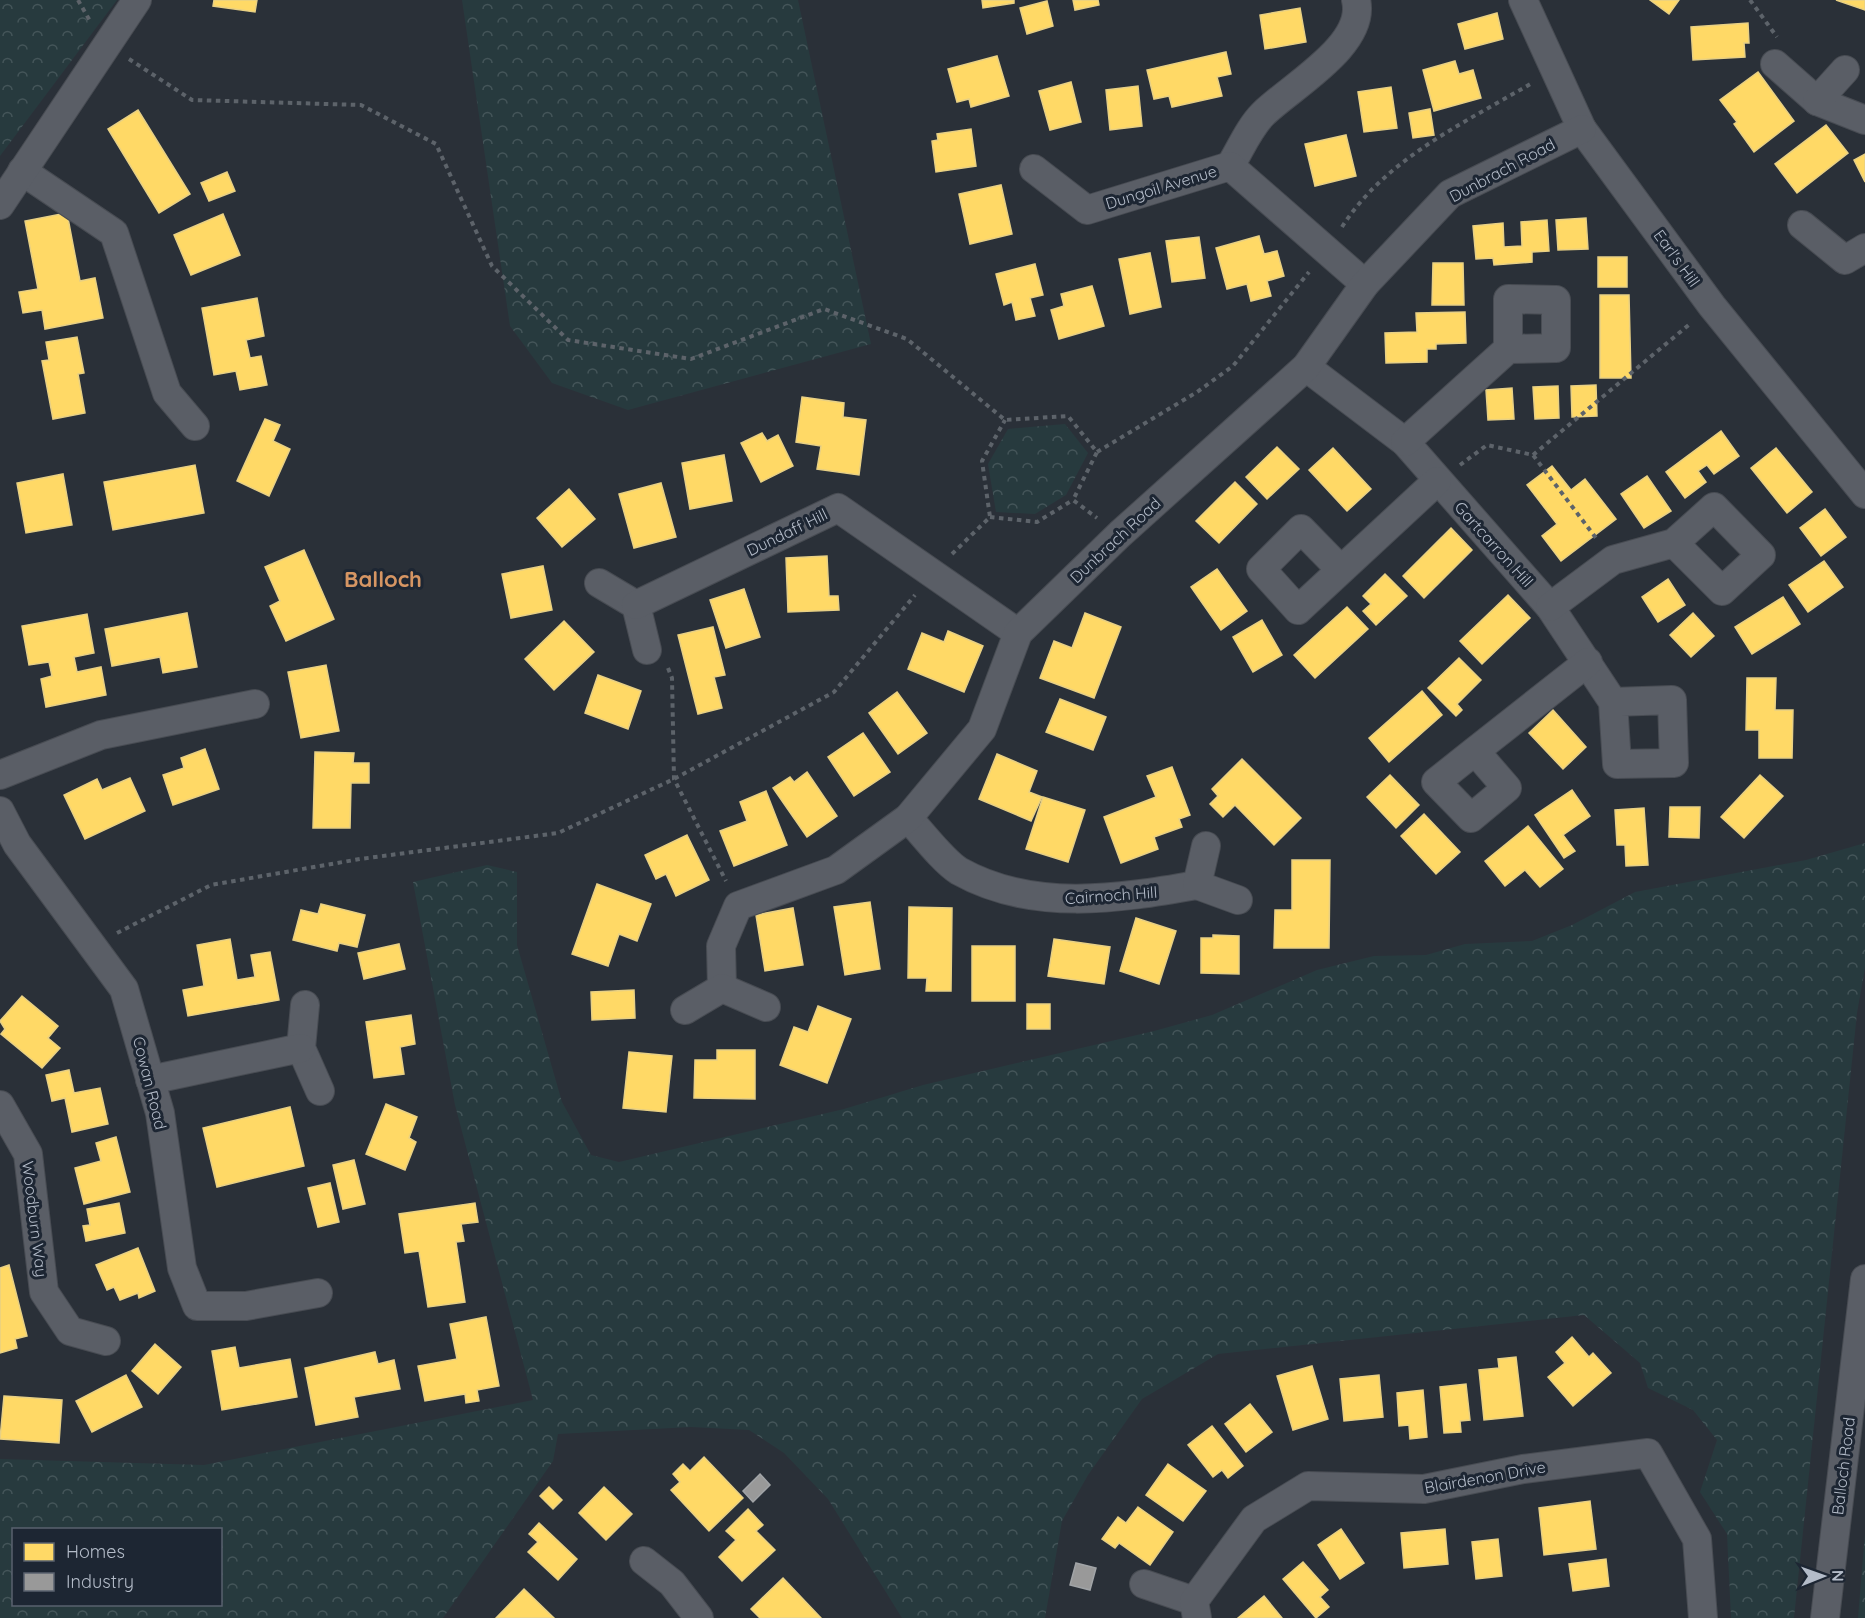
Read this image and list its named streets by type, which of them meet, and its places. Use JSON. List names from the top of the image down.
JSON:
{
  "streets": {
    "street": [
      "Dunbrach Road",
      "Dungoil Avenue",
      "Earl's Hill",
      "Dundaff Hill",
      "Gartcarron Hill",
      "Cairnoch Hill",
      "Cowan Road",
      "Woodburn Way",
      "Balloch Road",
      "Blairdenon Drive"
    ]
  },
  "crossings": [
    ["Dunbrach Road", "Dungoil Avenue"],
    ["Dunbrach Road", "Earl's Hill"],
    ["Dunbrach Road", "Dundaff Hill"],
    ["Dunbrach Road", "Gartcarron Hill"],
    ["Dunbrach Road", "Cairnoch Hill"]
  ],
  "districts": ["Balloch"],
  "legend": ["Homes", "Industry"],
  "north": "right"
}
